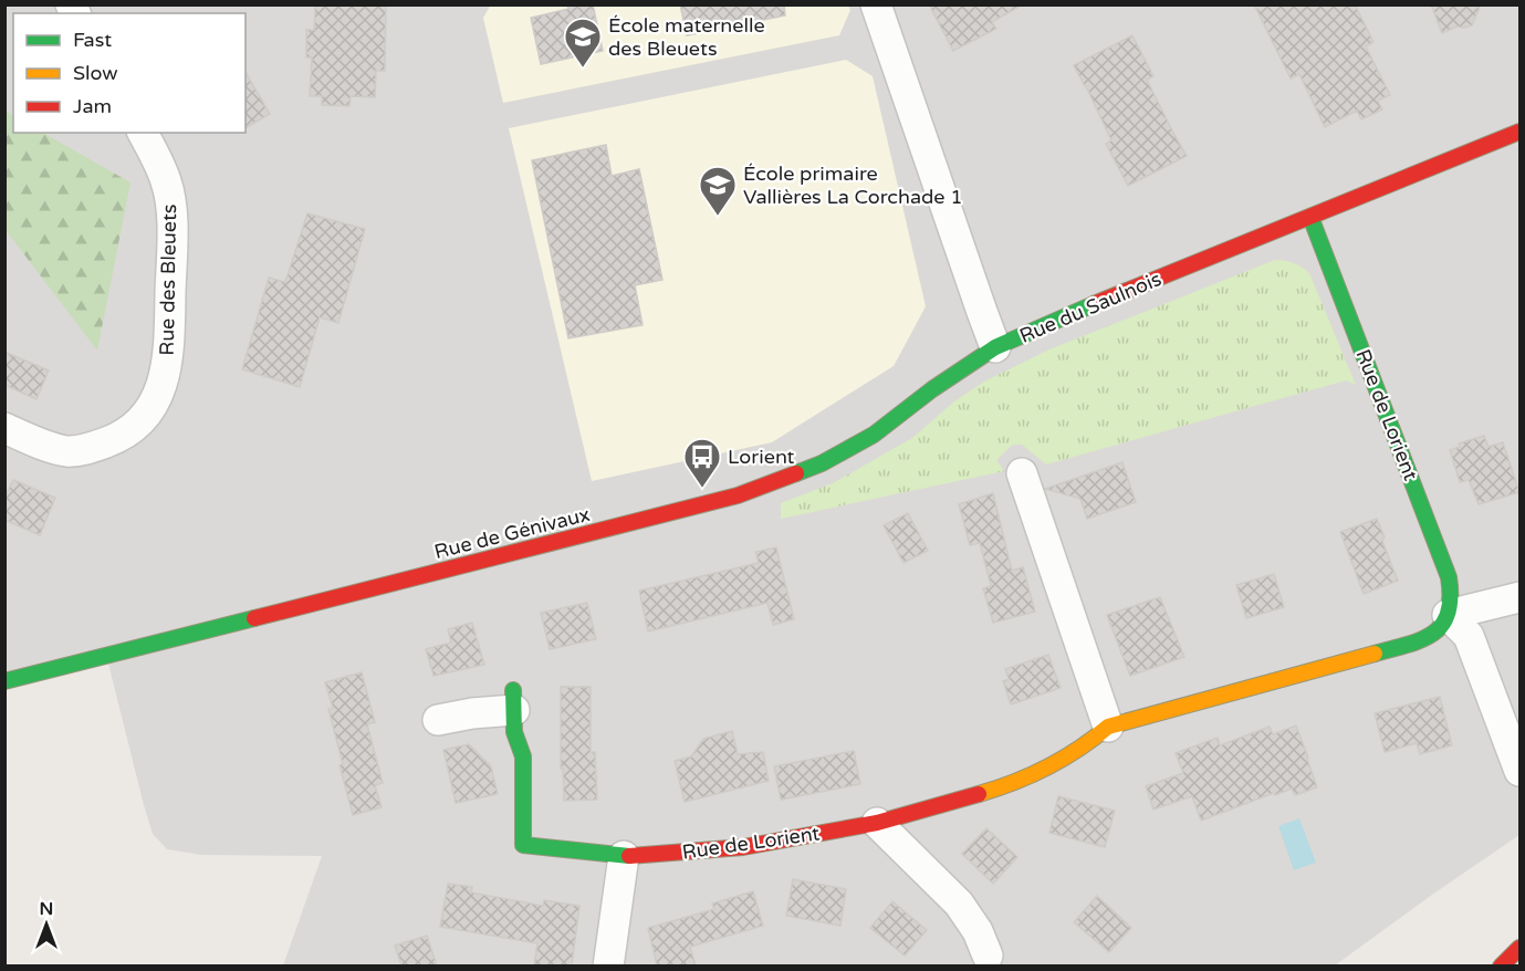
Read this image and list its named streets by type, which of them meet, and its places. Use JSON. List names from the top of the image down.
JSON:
{
  "streets": {
    "main road": ["Rue du Saulnois", "Rue de Lorient", "Rue de Génivaux"],
    "street": ["Rue des Bleuets"]
  },
  "crossings": [
    ["Rue du Saulnois", "Rue de Lorient"],
    ["Rue du Saulnois", "Rue de Génivaux"]
  ],
  "places": {
    "school or university": ["École maternelle des Bleuets", "École primaire Vallières La Corchade 1"],
    "bus stop": ["Lorient"]
  },
  "legend": ["Fast", "Slow", "Jam"],
  "north": "top"
}
